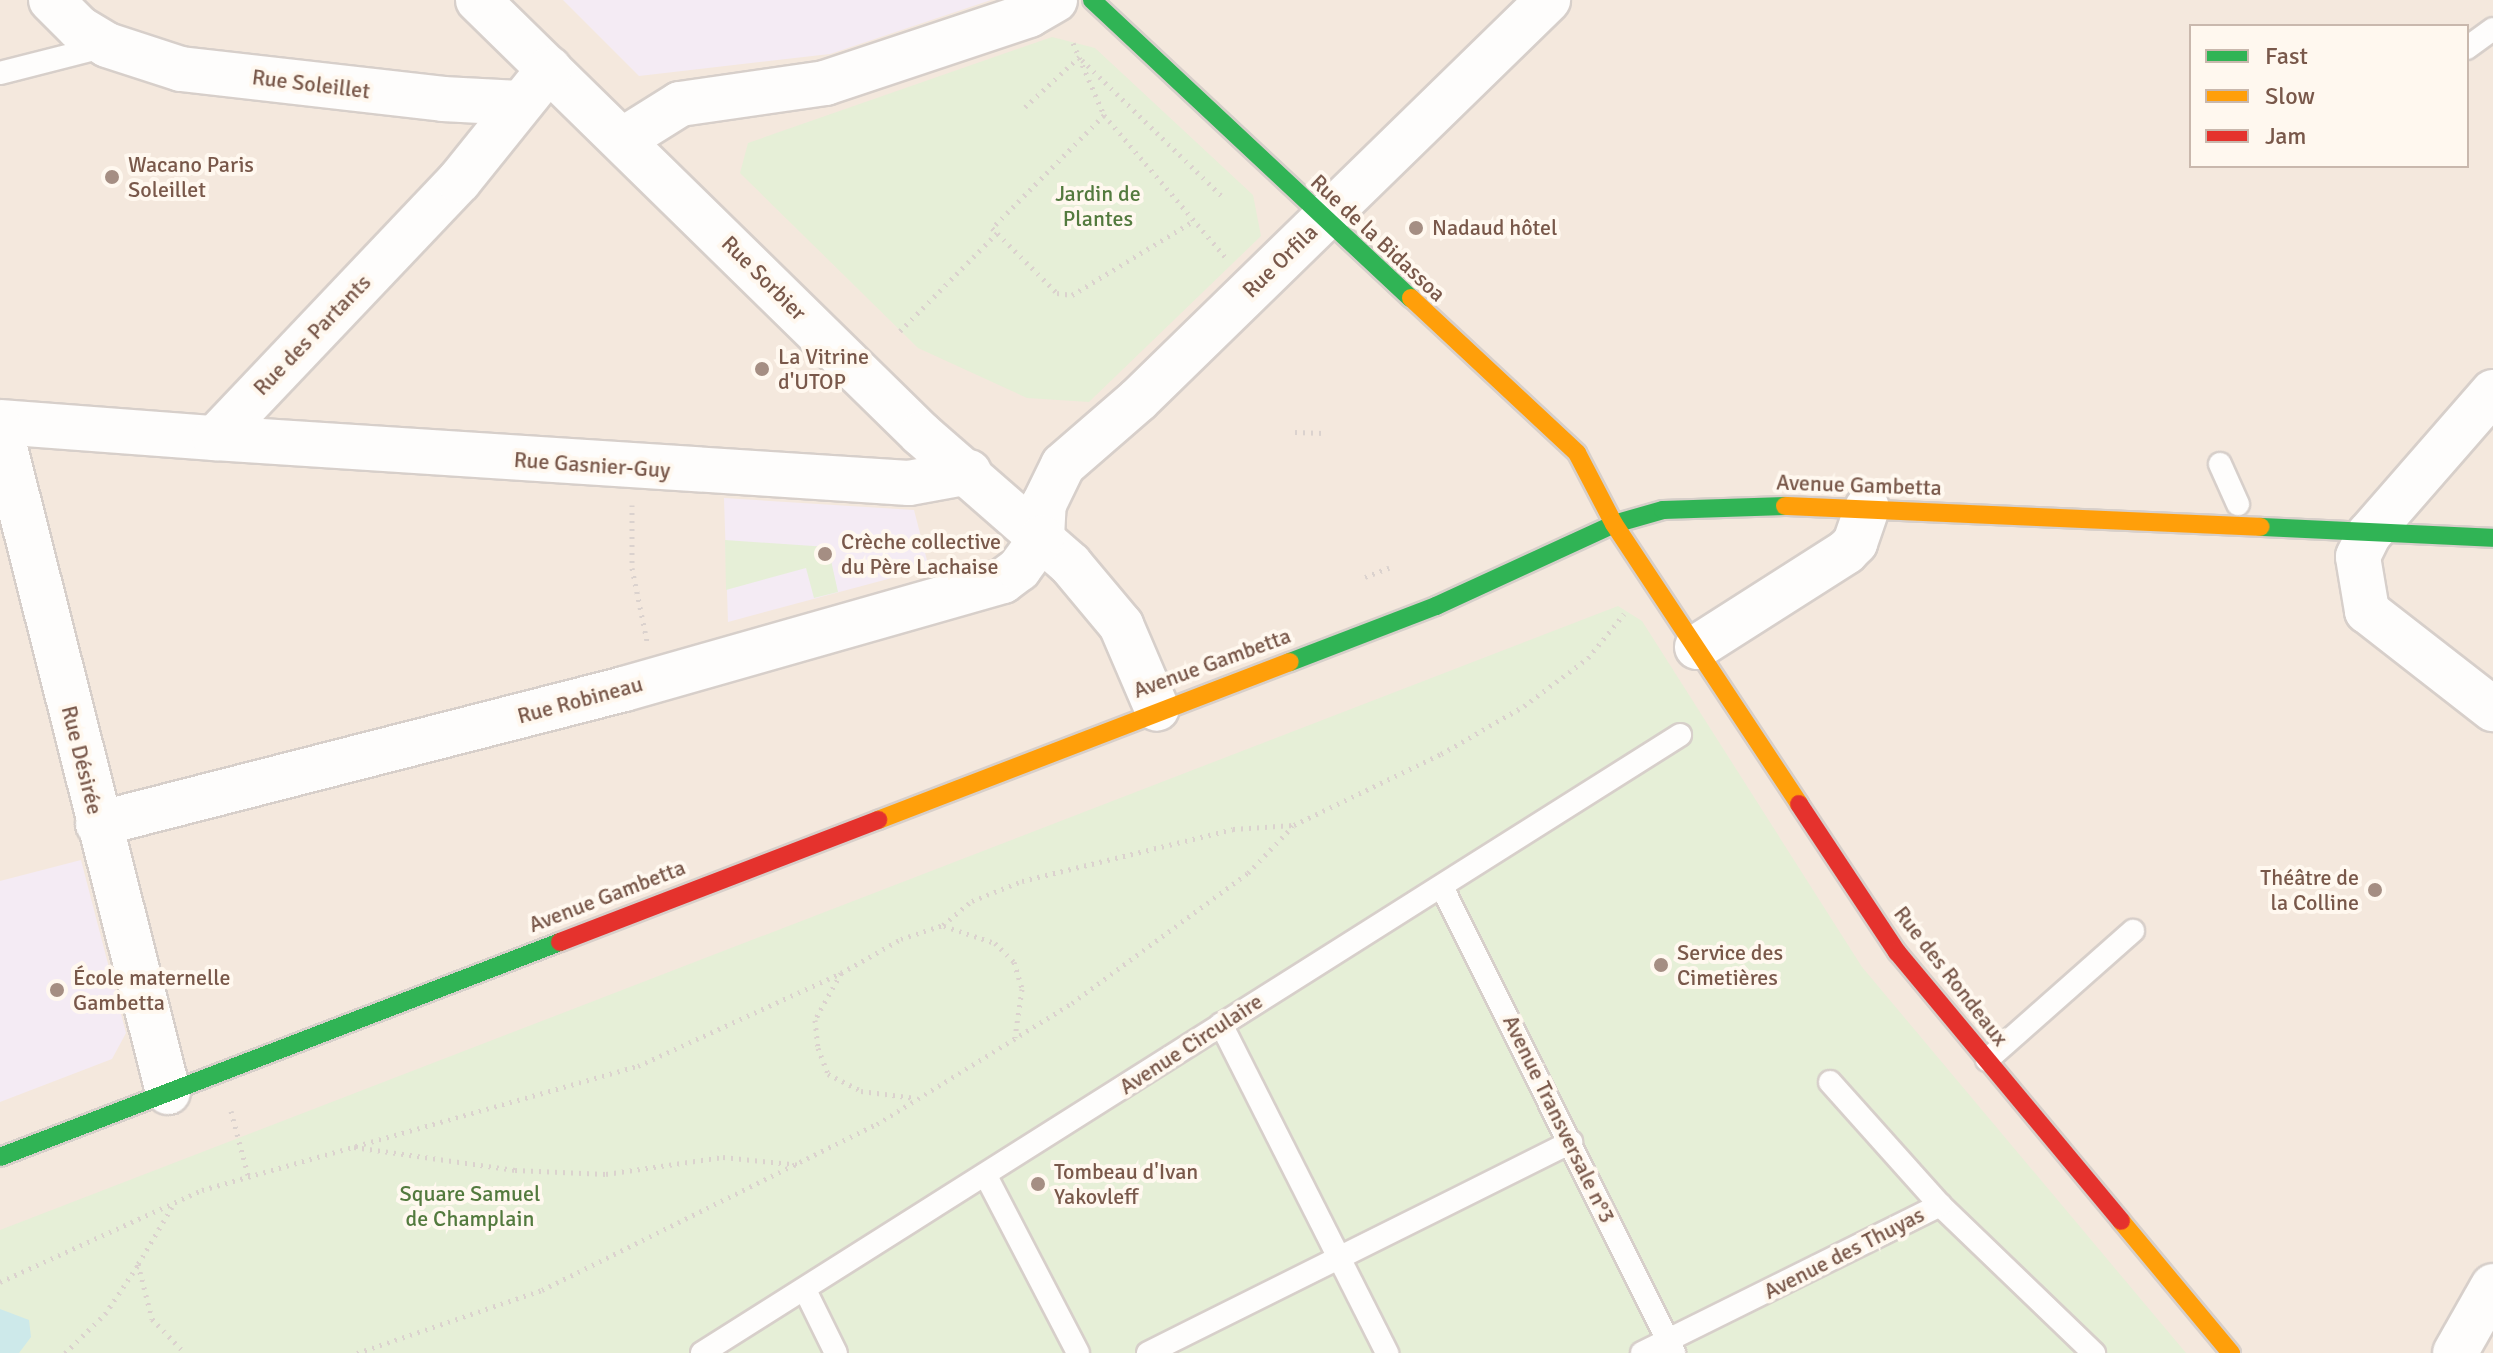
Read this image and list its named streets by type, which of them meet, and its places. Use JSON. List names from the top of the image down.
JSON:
{
  "streets": {
    "main road": ["Rue de la Bidassoa", "Avenue Gambetta", "Rue des Rondeaux"],
    "street": [
      "Rue Soleillet",
      "Rue Orfila",
      "Rue Sorbier",
      "Rue des Partants",
      "Rue Gasnier-Guy",
      "Rue Robineau",
      "Rue Désirée"
    ],
    "lane": ["Avenue Circulaire", "Avenue Transversale n°3", "Avenue des Thuyas"]
  },
  "crossings": [
    ["Rue Soleillet", "Rue des Partants"],
    ["Rue de la Bidassoa", "Rue Orfila"],
    ["Rue de la Bidassoa", "Avenue Gambetta"],
    ["Rue de la Bidassoa", "Rue des Rondeaux"],
    ["Rue Orfila", "Rue Sorbier"],
    ["Rue Orfila", "Rue Robineau"],
    ["Rue Sorbier", "Rue des Partants"],
    ["Rue Sorbier", "Rue Gasnier-Guy"],
    ["Rue Sorbier", "Avenue Gambetta"],
    ["Rue Sorbier", "Rue Robineau"],
    ["Rue des Partants", "Rue Gasnier-Guy"],
    ["Avenue Gambetta", "Rue Désirée"],
    ["Avenue Gambetta", "Rue des Rondeaux"],
    ["Rue Robineau", "Rue Désirée"],
    ["Avenue Circulaire", "Avenue Transversale n°3"],
    ["Avenue Transversale n°3", "Avenue des Thuyas"]
  ],
  "parks": ["Jardin de Plantes", "Square Samuel de Champlain"],
  "places": [
    "Wacano Paris Soleillet",
    "Nadaud hôtel",
    "La Vitrine d'UTOP",
    "Crèche collective du Père Lachaise",
    "Théâtre de la Colline",
    "Service des Cimetières",
    "École maternelle Gambetta",
    "Tombeau d'Ivan Yakovleff"
  ],
  "legend": ["Fast", "Slow", "Jam"]
}
